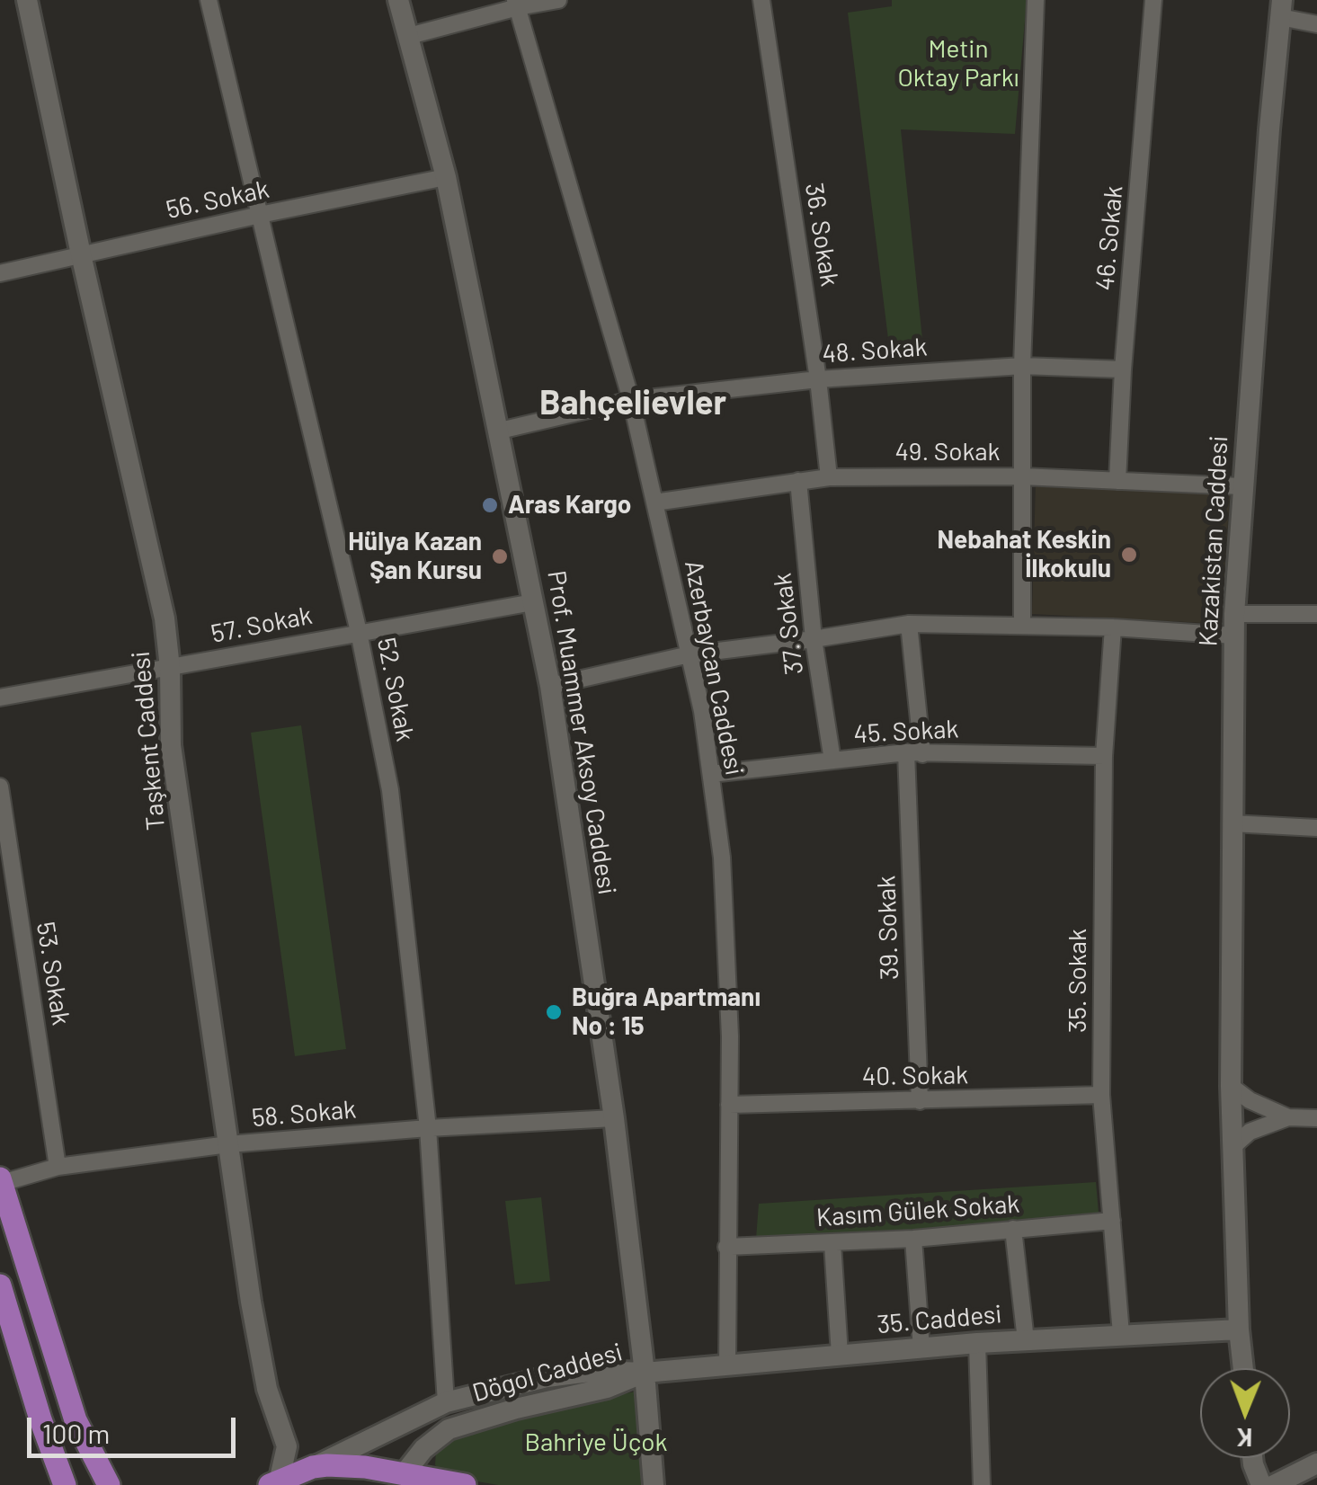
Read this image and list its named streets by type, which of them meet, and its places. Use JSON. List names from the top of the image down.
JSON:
{
  "streets": {
    "main road": ["Dögol Caddesi"],
    "street": [
      "56. Sokak",
      "36. Sokak",
      "46. Sokak",
      "48. Sokak",
      "49. Sokak",
      "Kazakistan Caddesi",
      "37. Sokak",
      "57. Sokak",
      "Azerbaycan Caddesi",
      "52. Sokak",
      "45. Sokak",
      "Prof. Muammer Aksoy Caddesi",
      "Taşkent Caddesi",
      "39. Sokak",
      "53. Sokak",
      "35. Sokak",
      "40. Sokak",
      "58. Sokak",
      "Kasım Gülek Sokak",
      "35. Caddesi"
    ]
  },
  "crossings": [
    ["56. Sokak", "52. Sokak"],
    ["56. Sokak", "Prof. Muammer Aksoy Caddesi"],
    ["56. Sokak", "Taşkent Caddesi"],
    ["36. Sokak", "48. Sokak"],
    ["36. Sokak", "49. Sokak"],
    ["46. Sokak", "48. Sokak"],
    ["46. Sokak", "49. Sokak"],
    ["48. Sokak", "Azerbaycan Caddesi"],
    ["48. Sokak", "Prof. Muammer Aksoy Caddesi"],
    ["49. Sokak", "Kazakistan Caddesi"],
    ["49. Sokak", "37. Sokak"],
    ["49. Sokak", "Azerbaycan Caddesi"],
    ["Kazakistan Caddesi", "35. Caddesi"],
    ["37. Sokak", "45. Sokak"],
    ["57. Sokak", "52. Sokak"],
    ["57. Sokak", "Prof. Muammer Aksoy Caddesi"],
    ["57. Sokak", "Taşkent Caddesi"],
    ["Azerbaycan Caddesi", "45. Sokak"],
    ["Azerbaycan Caddesi", "40. Sokak"],
    ["Azerbaycan Caddesi", "Kasım Gülek Sokak"],
    ["Azerbaycan Caddesi", "35. Caddesi"],
    ["52. Sokak", "58. Sokak"],
    ["52. Sokak", "Dögol Caddesi"],
    ["45. Sokak", "39. Sokak"],
    ["45. Sokak", "35. Sokak"],
    ["Prof. Muammer Aksoy Caddesi", "58. Sokak"],
    ["Prof. Muammer Aksoy Caddesi", "35. Caddesi"],
    ["Prof. Muammer Aksoy Caddesi", "Dögol Caddesi"],
    ["Taşkent Caddesi", "58. Sokak"],
    ["Taşkent Caddesi", "Dögol Caddesi"],
    ["39. Sokak", "40. Sokak"],
    ["53. Sokak", "58. Sokak"],
    ["35. Sokak", "40. Sokak"],
    ["35. Sokak", "Kasım Gülek Sokak"],
    ["35. Sokak", "35. Caddesi"],
    ["35. Caddesi", "Dögol Caddesi"]
  ],
  "districts": ["Bahçelievler"],
  "parks": ["Metin Oktay Parkı", "Bahriye Üçok"],
  "places": [
    "Aras Kargo",
    "Nebahat Keskin İlkokulu",
    "Hülya Kazan Şan Kursu",
    "Buğra Apartmanı No : 15"
  ],
  "scale_bar": "100 m",
  "north": "bottom"
}
